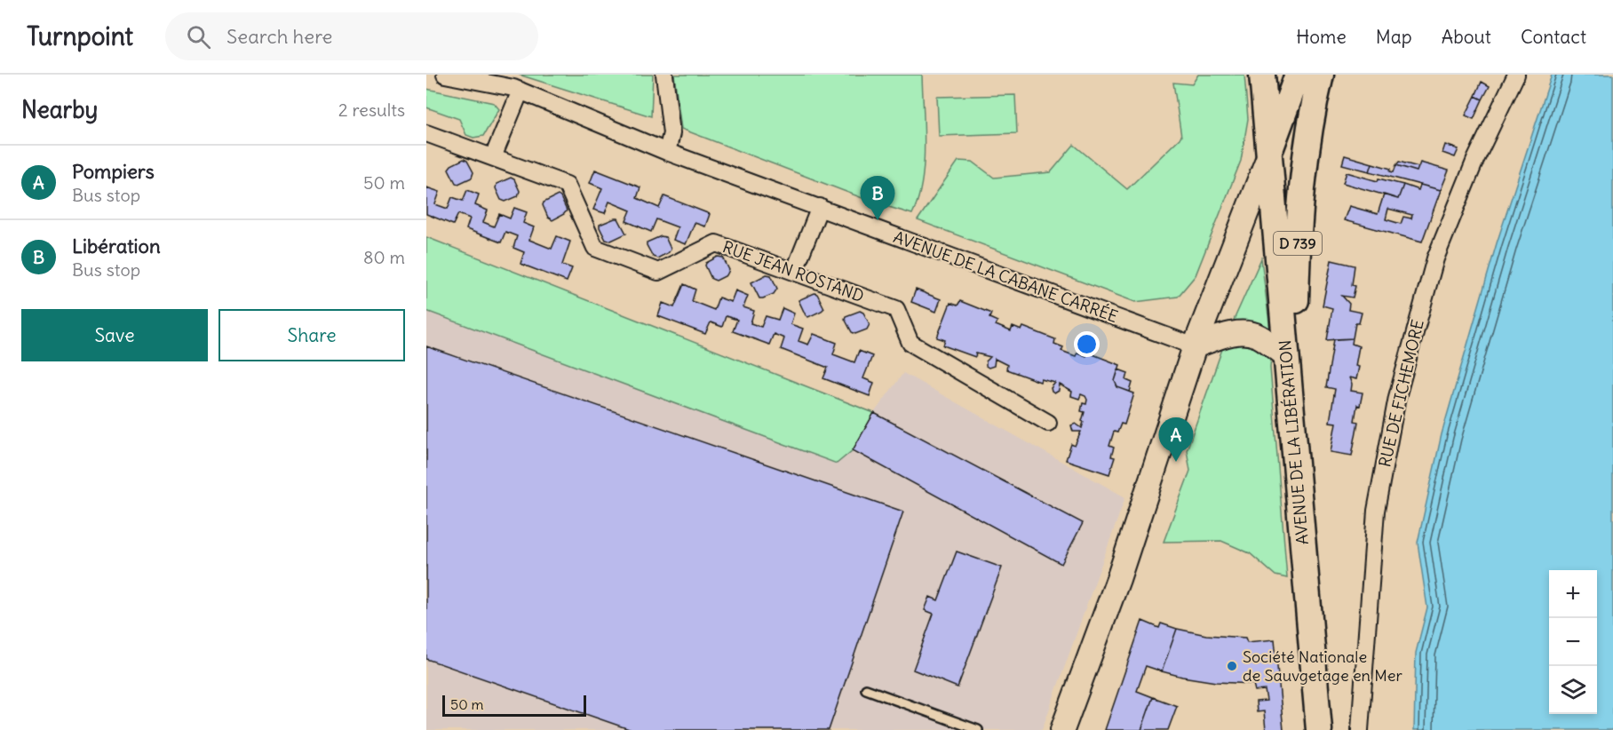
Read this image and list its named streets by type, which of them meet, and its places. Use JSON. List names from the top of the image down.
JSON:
{
  "streets": {
    "main road": ["D 739", "AVENUE DE LA LIBÉRATION"],
    "street": ["RUE JEAN ROSTAND", "AVENUE DE LA CABANE CARRÉE", "RUE DE FICHEMORE"]
  },
  "crossings": [
    ["D 739", "AVENUE DE LA LIBÉRATION"]
  ],
  "places": ["Société Nationale de Sauvgetage en Mer"],
  "scale_bar": "50 m",
  "page": {
    "header": "Turnpoint",
    "search": "Search here",
    "nav": [
      "Home",
      "Map",
      "About",
      "Contact"
    ],
    "heading": ["Nearby", "2 results"],
    "list": [
      {
        "mark": "A",
        "name": "Pompiers",
        "note": "Bus stop",
        "value": "50 m"
      },
      {
        "mark": "B",
        "name": "Libération",
        "note": "Bus stop",
        "value": "80 m"
      }
    ],
    "pins": ["B", "A"],
    "buttons": ["Save", "Share"],
    "map_buttons": ["+", "−"],
    "scale": "50 m"
  }
}
